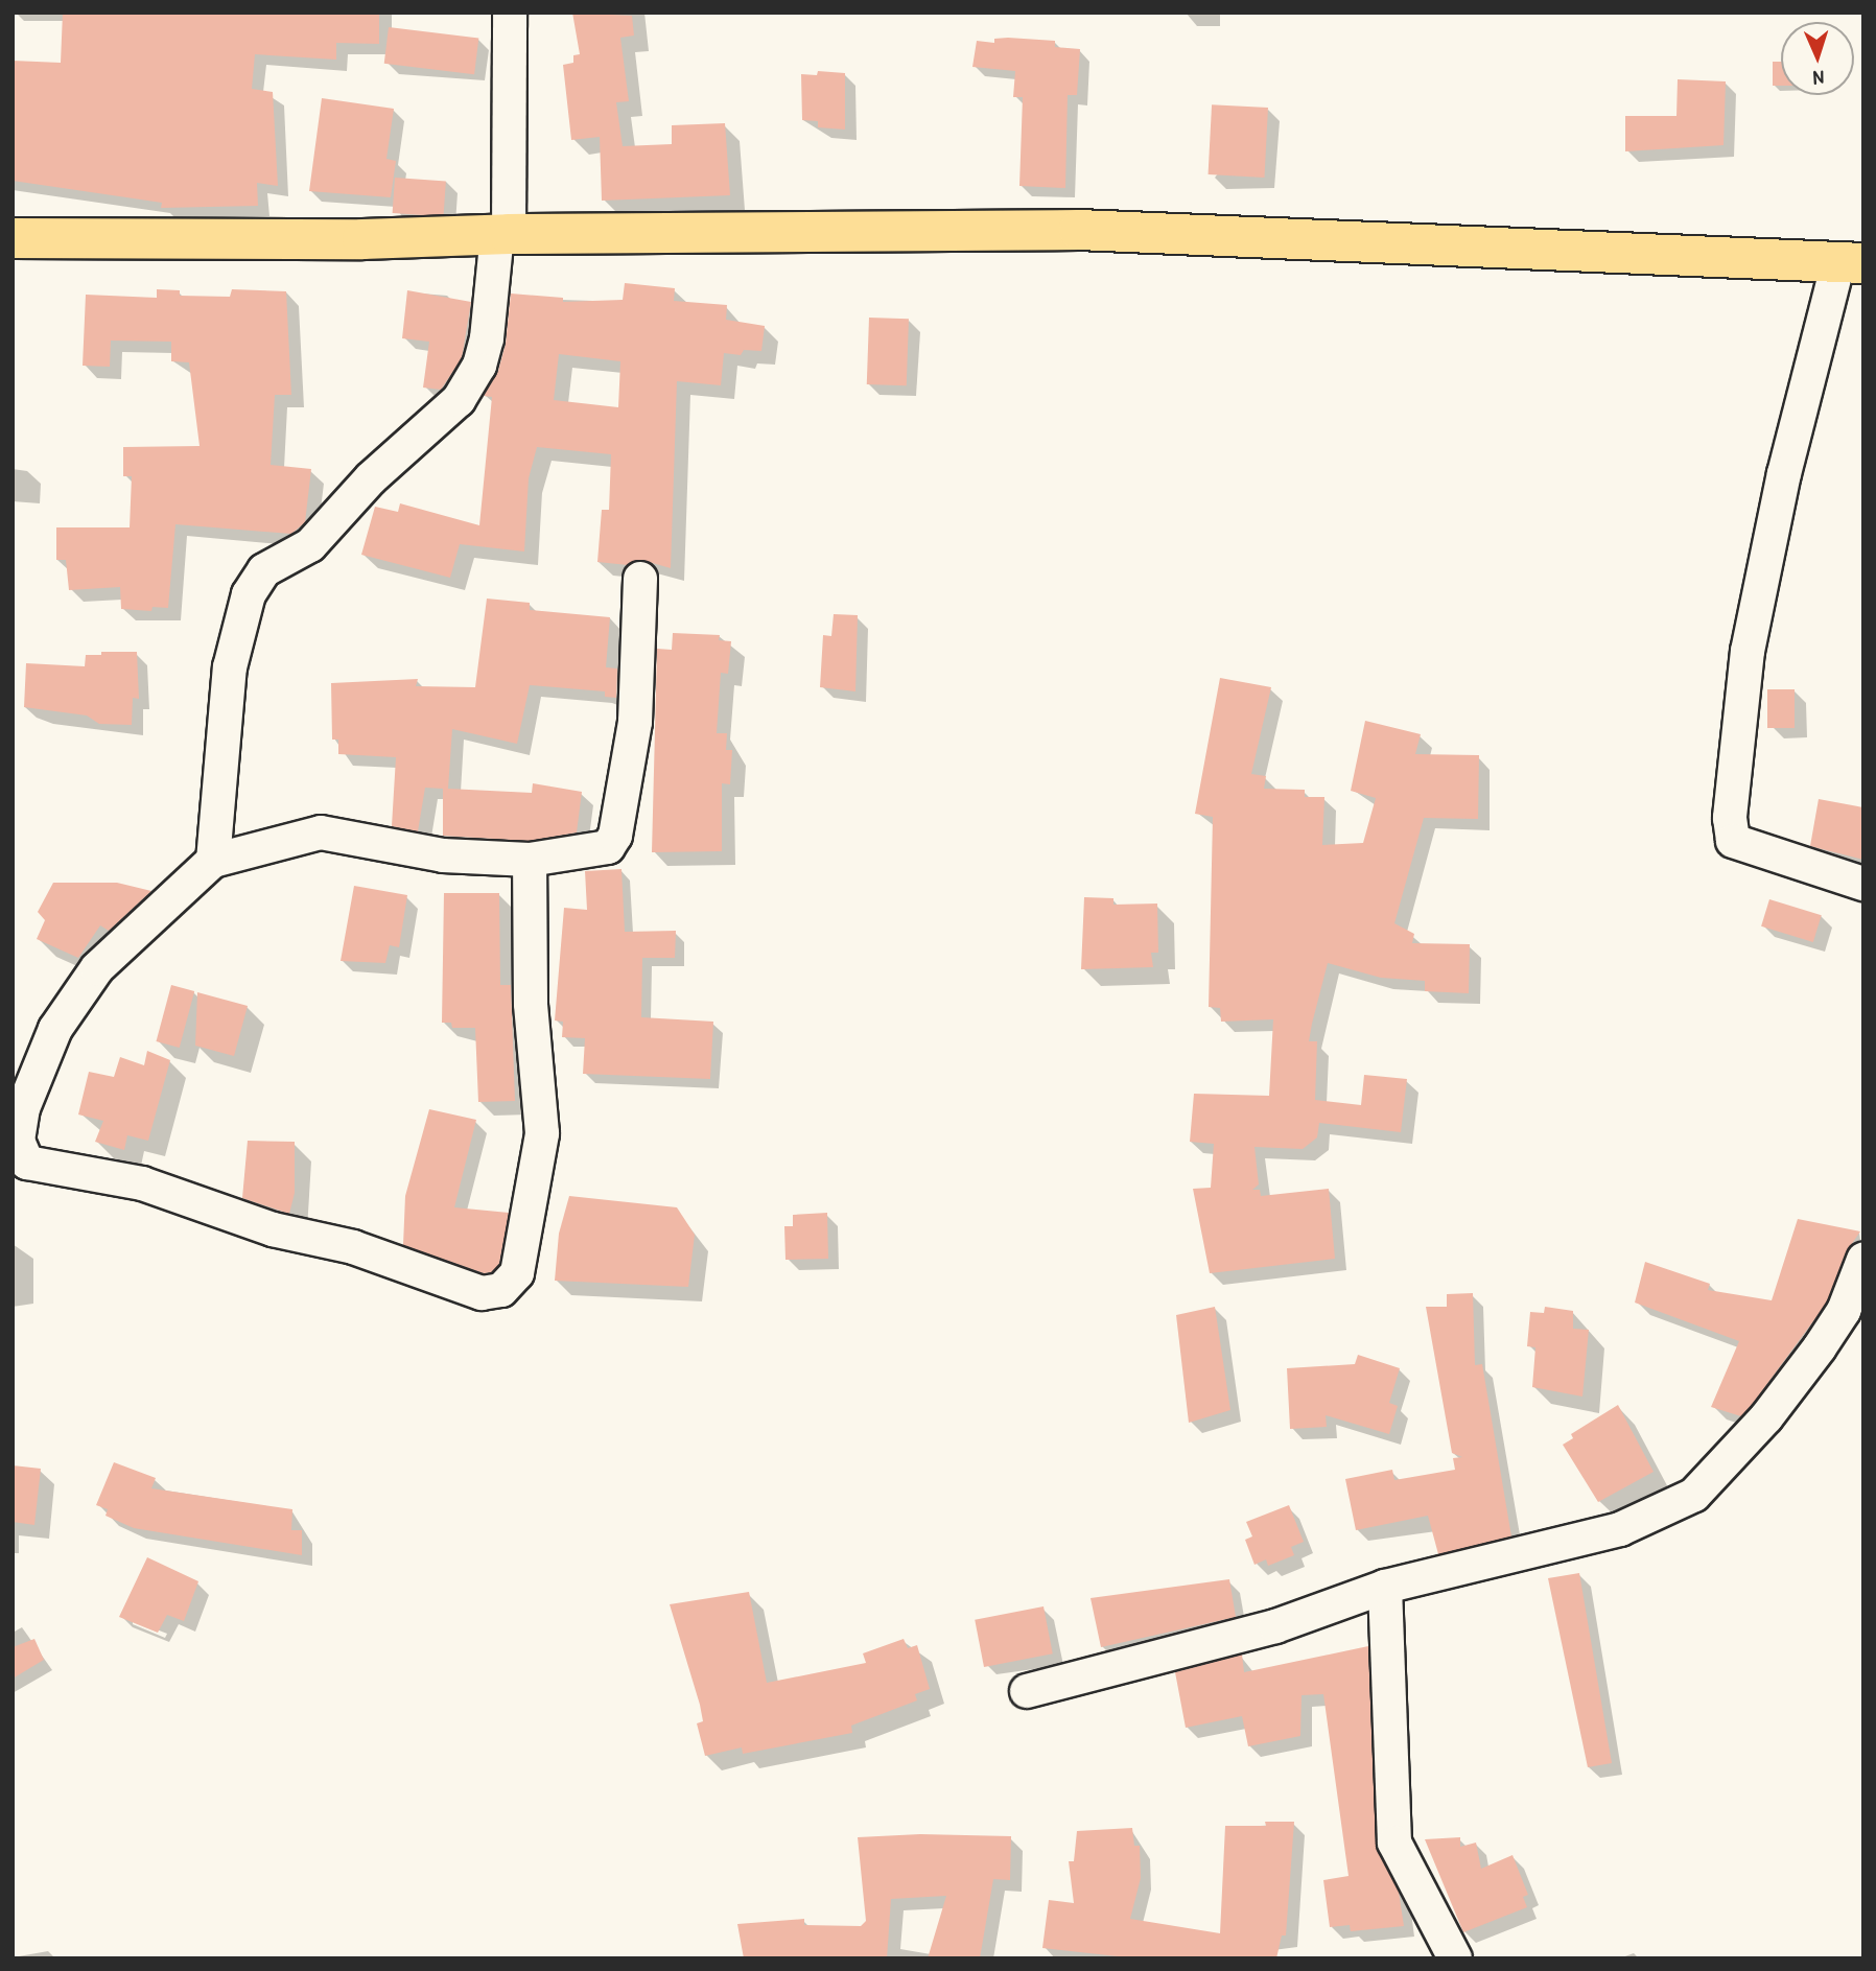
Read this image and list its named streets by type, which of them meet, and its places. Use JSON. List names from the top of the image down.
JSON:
{
  "north": "bottom"
}
